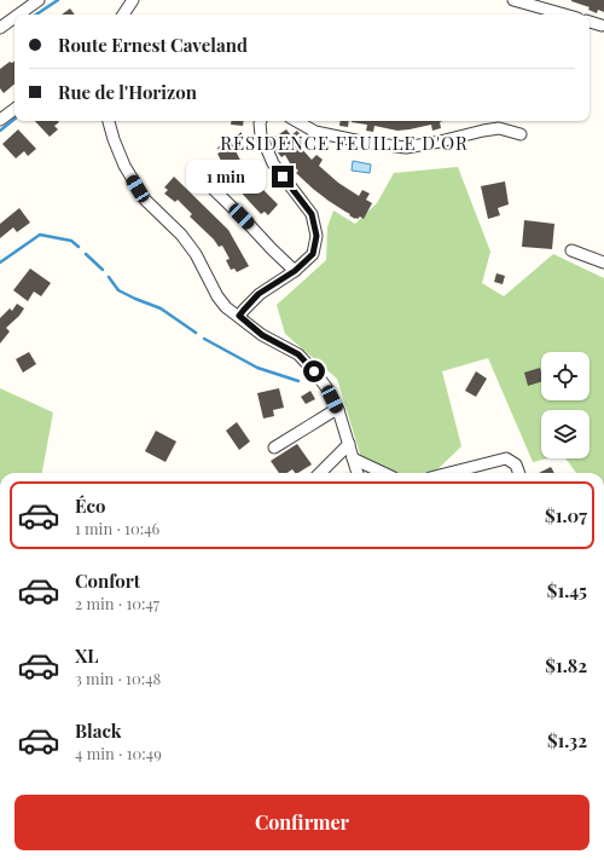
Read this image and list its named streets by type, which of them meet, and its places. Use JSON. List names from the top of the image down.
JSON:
{
  "districts": ["RÉSIDENCE FEUILLE D'OR"],
  "page": {
    "banner": ["Route Ernest Caveland", "Rue de l'Horizon"],
    "bubble": "1 min",
    "list": [
      {
        "name": "Éco",
        "note": "1 min · 10:46",
        "value": "$1.07"
      },
      {
        "name": "Confort",
        "note": "2 min · 10:47",
        "value": "$1.45"
      },
      {
        "name": "XL",
        "note": "3 min · 10:48",
        "value": "$1.82"
      },
      {
        "name": "Black",
        "note": "4 min · 10:49",
        "value": "$1.32"
      }
    ],
    "buttons": "Confirmer"
  }
}
